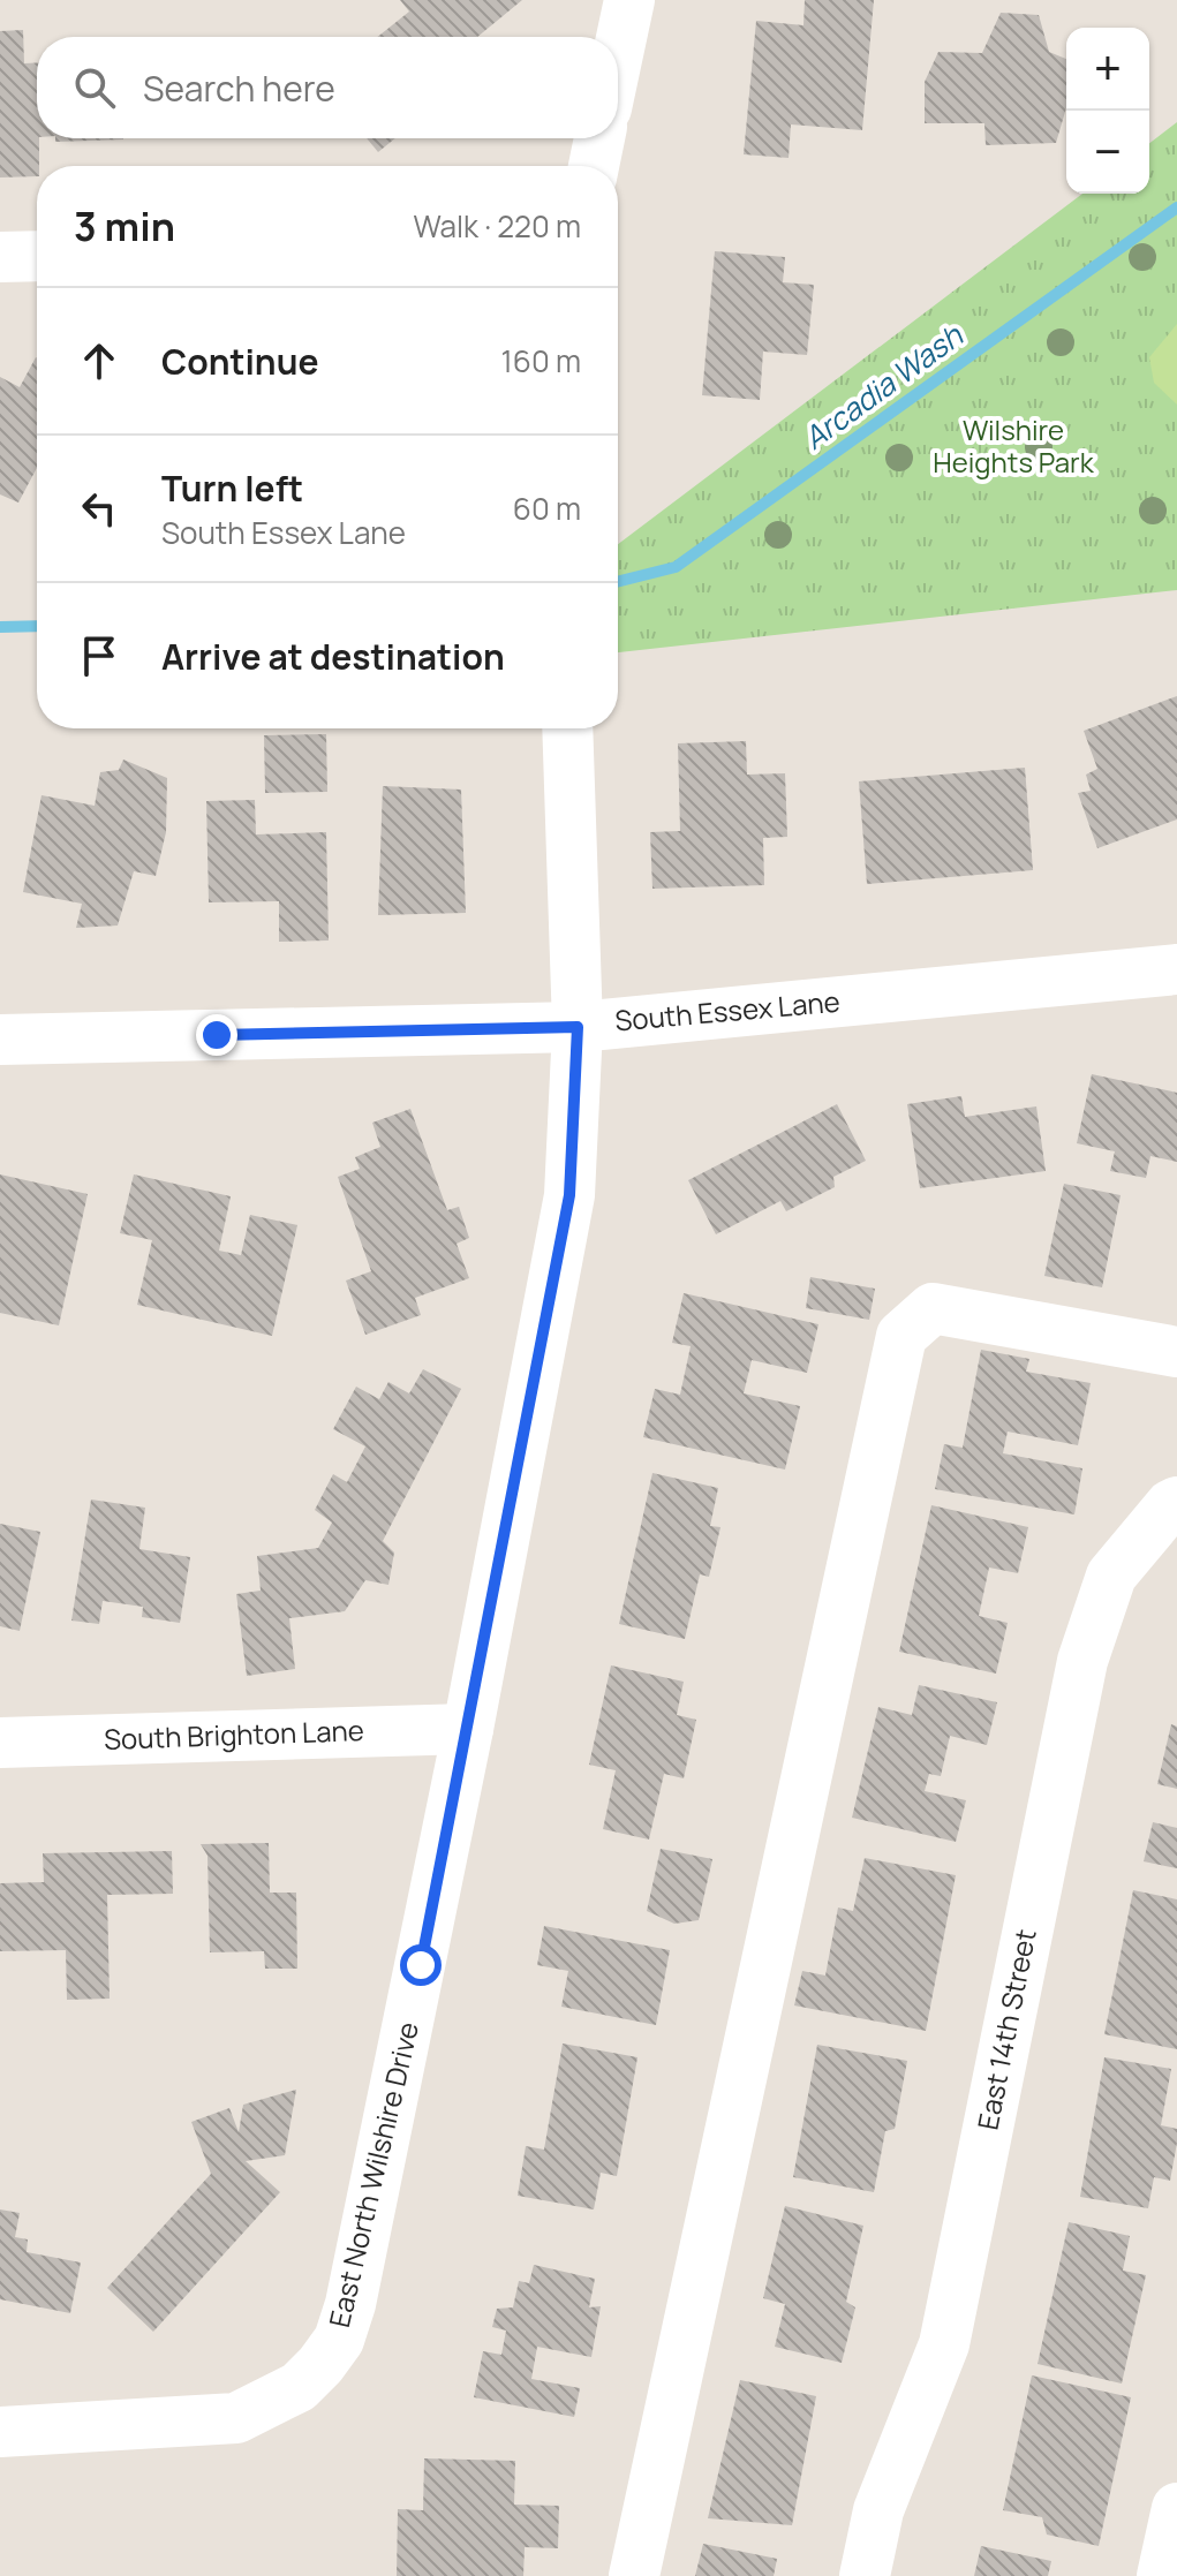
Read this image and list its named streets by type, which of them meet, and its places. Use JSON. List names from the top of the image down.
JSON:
{
  "streets": {
    "street": [
      "South Essex Lane",
      "South Brighton Lane",
      "East 14th Street",
      "East North Wilshire Drive"
    ]
  },
  "crossings": [
    ["South Essex Lane", "East North Wilshire Drive"],
    ["South Brighton Lane", "East North Wilshire Drive"]
  ],
  "water": ["Arcadia Wash"],
  "parks": ["Wilshire Heights Park"],
  "page": {
    "map_buttons": ["+", "−"],
    "search": "Search here",
    "heading": ["3 min", "Walk · 220 m"],
    "list": [
      ["Continue", "160 m"],
      ["Turn left", "South Essex Lane", "60 m"],
      "Arrive at destination"
    ]
  }
}
